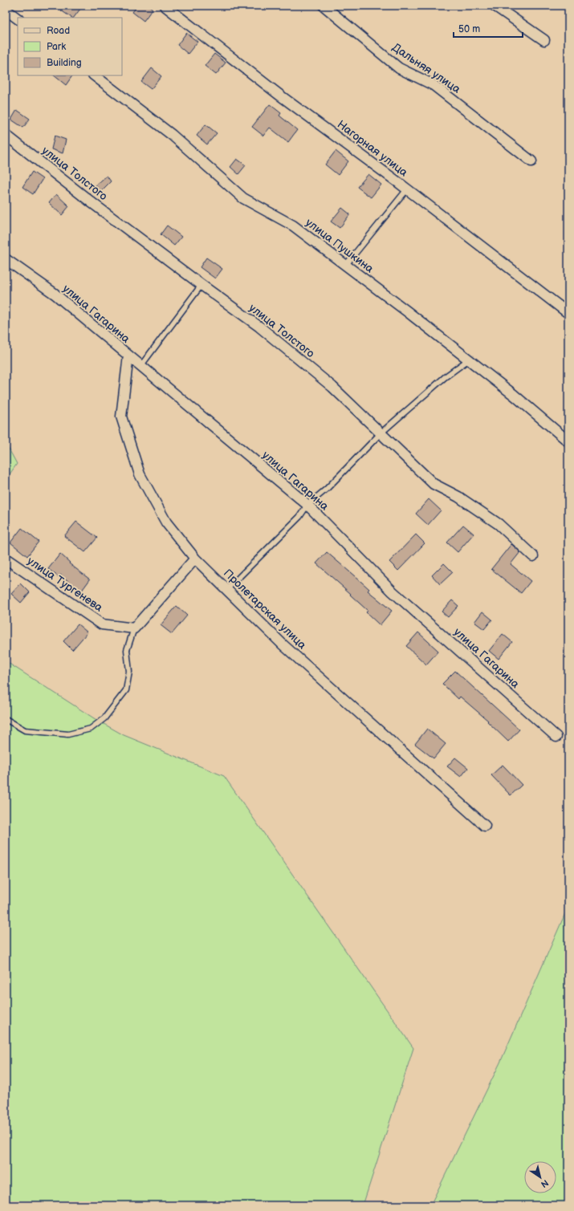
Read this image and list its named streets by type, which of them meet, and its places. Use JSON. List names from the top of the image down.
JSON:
{
  "streets": {
    "street": [
      "Дальняя улица",
      "Нагорная улица",
      "улица Толстого",
      "улица Пушкина",
      "улица Гагарина",
      "улица Тургенева",
      "Пролетарская улица"
    ]
  },
  "crossings": [
    ["улица Гагарина", "Пролетарская улица"]
  ],
  "legend": ["Road", "Park", "Building"],
  "scale_bar": "50 m",
  "north": "bottom right"
}
